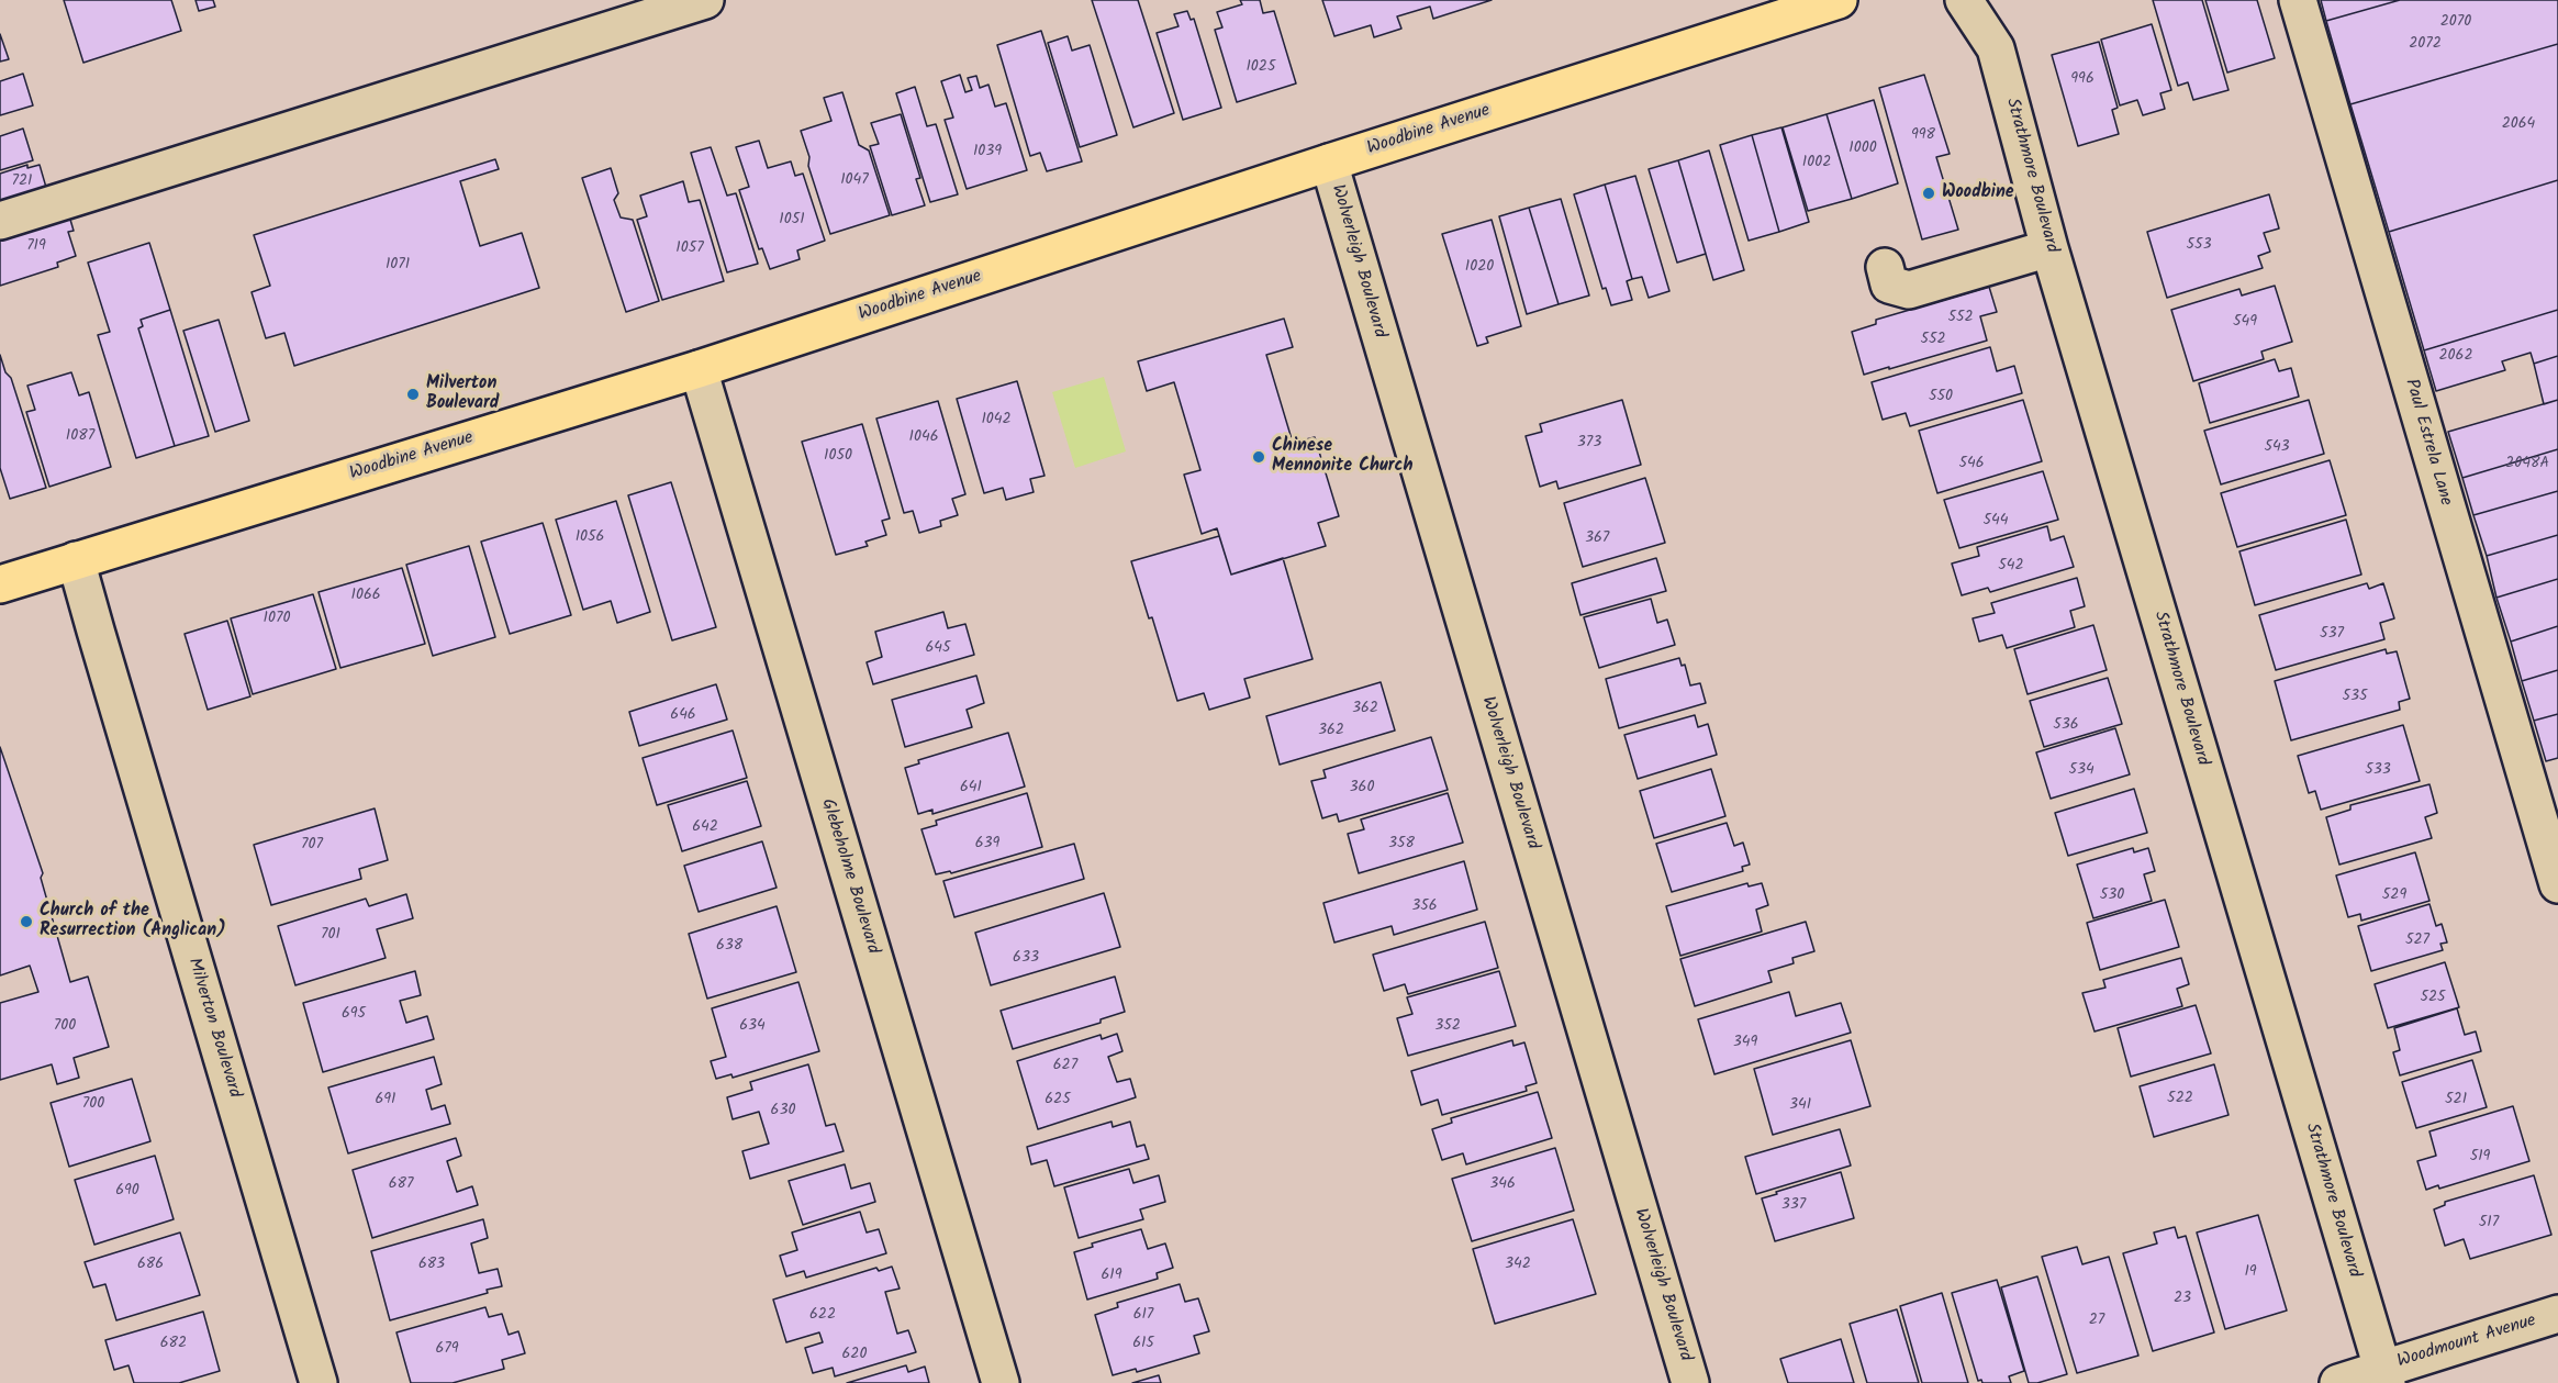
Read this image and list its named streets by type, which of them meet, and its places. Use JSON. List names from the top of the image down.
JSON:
{
  "streets": {
    "main road": ["Woodbine Avenue"],
    "street": [
      "Strathmore Boulevard",
      "Wolverleigh Boulevard",
      "Paul Estrela Lane",
      "Glebeholme Boulevard",
      "Milverton Boulevard",
      "Woodmount Avenue"
    ]
  },
  "crossings": [
    ["Woodbine Avenue", "Wolverleigh Boulevard"],
    ["Woodbine Avenue", "Glebeholme Boulevard"],
    ["Woodbine Avenue", "Milverton Boulevard"],
    ["Strathmore Boulevard", "Woodmount Avenue"]
  ],
  "places": [
    "Woodbine",
    "Milverton Boulevard",
    "Chinese Mennonite Church",
    "Church of the Resurrection (Anglican)"
  ],
  "house_numbers": [
    "2070",
    "2072",
    "1025",
    "996",
    "2064",
    "998",
    "1000",
    "1039",
    "1002",
    "1047",
    "721",
    "1051",
    "553",
    "719",
    "1057",
    "1071",
    "1020",
    "552",
    "549",
    "552",
    "2062",
    "550",
    "1042",
    "1087",
    "1046",
    "373",
    "543",
    "1050",
    "546",
    "2048A",
    "544",
    "1056",
    "367",
    "542",
    "1066",
    "1070",
    "537",
    "645",
    "535",
    "362",
    "646",
    "536",
    "362",
    "534",
    "533",
    "641",
    "360",
    "642",
    "639",
    "358",
    "707",
    "530",
    "529",
    "356",
    "701",
    "527",
    "638",
    "633",
    "525",
    "695",
    "700",
    "634",
    "352",
    "349",
    "627",
    "522",
    "691",
    "625",
    "521",
    "700",
    "341",
    "630",
    "519",
    "687",
    "346",
    "690",
    "337",
    "517",
    "686",
    "683",
    "342",
    "19",
    "619",
    "23",
    "622",
    "617",
    "27",
    "682",
    "615",
    "679",
    "620"
  ]
}
